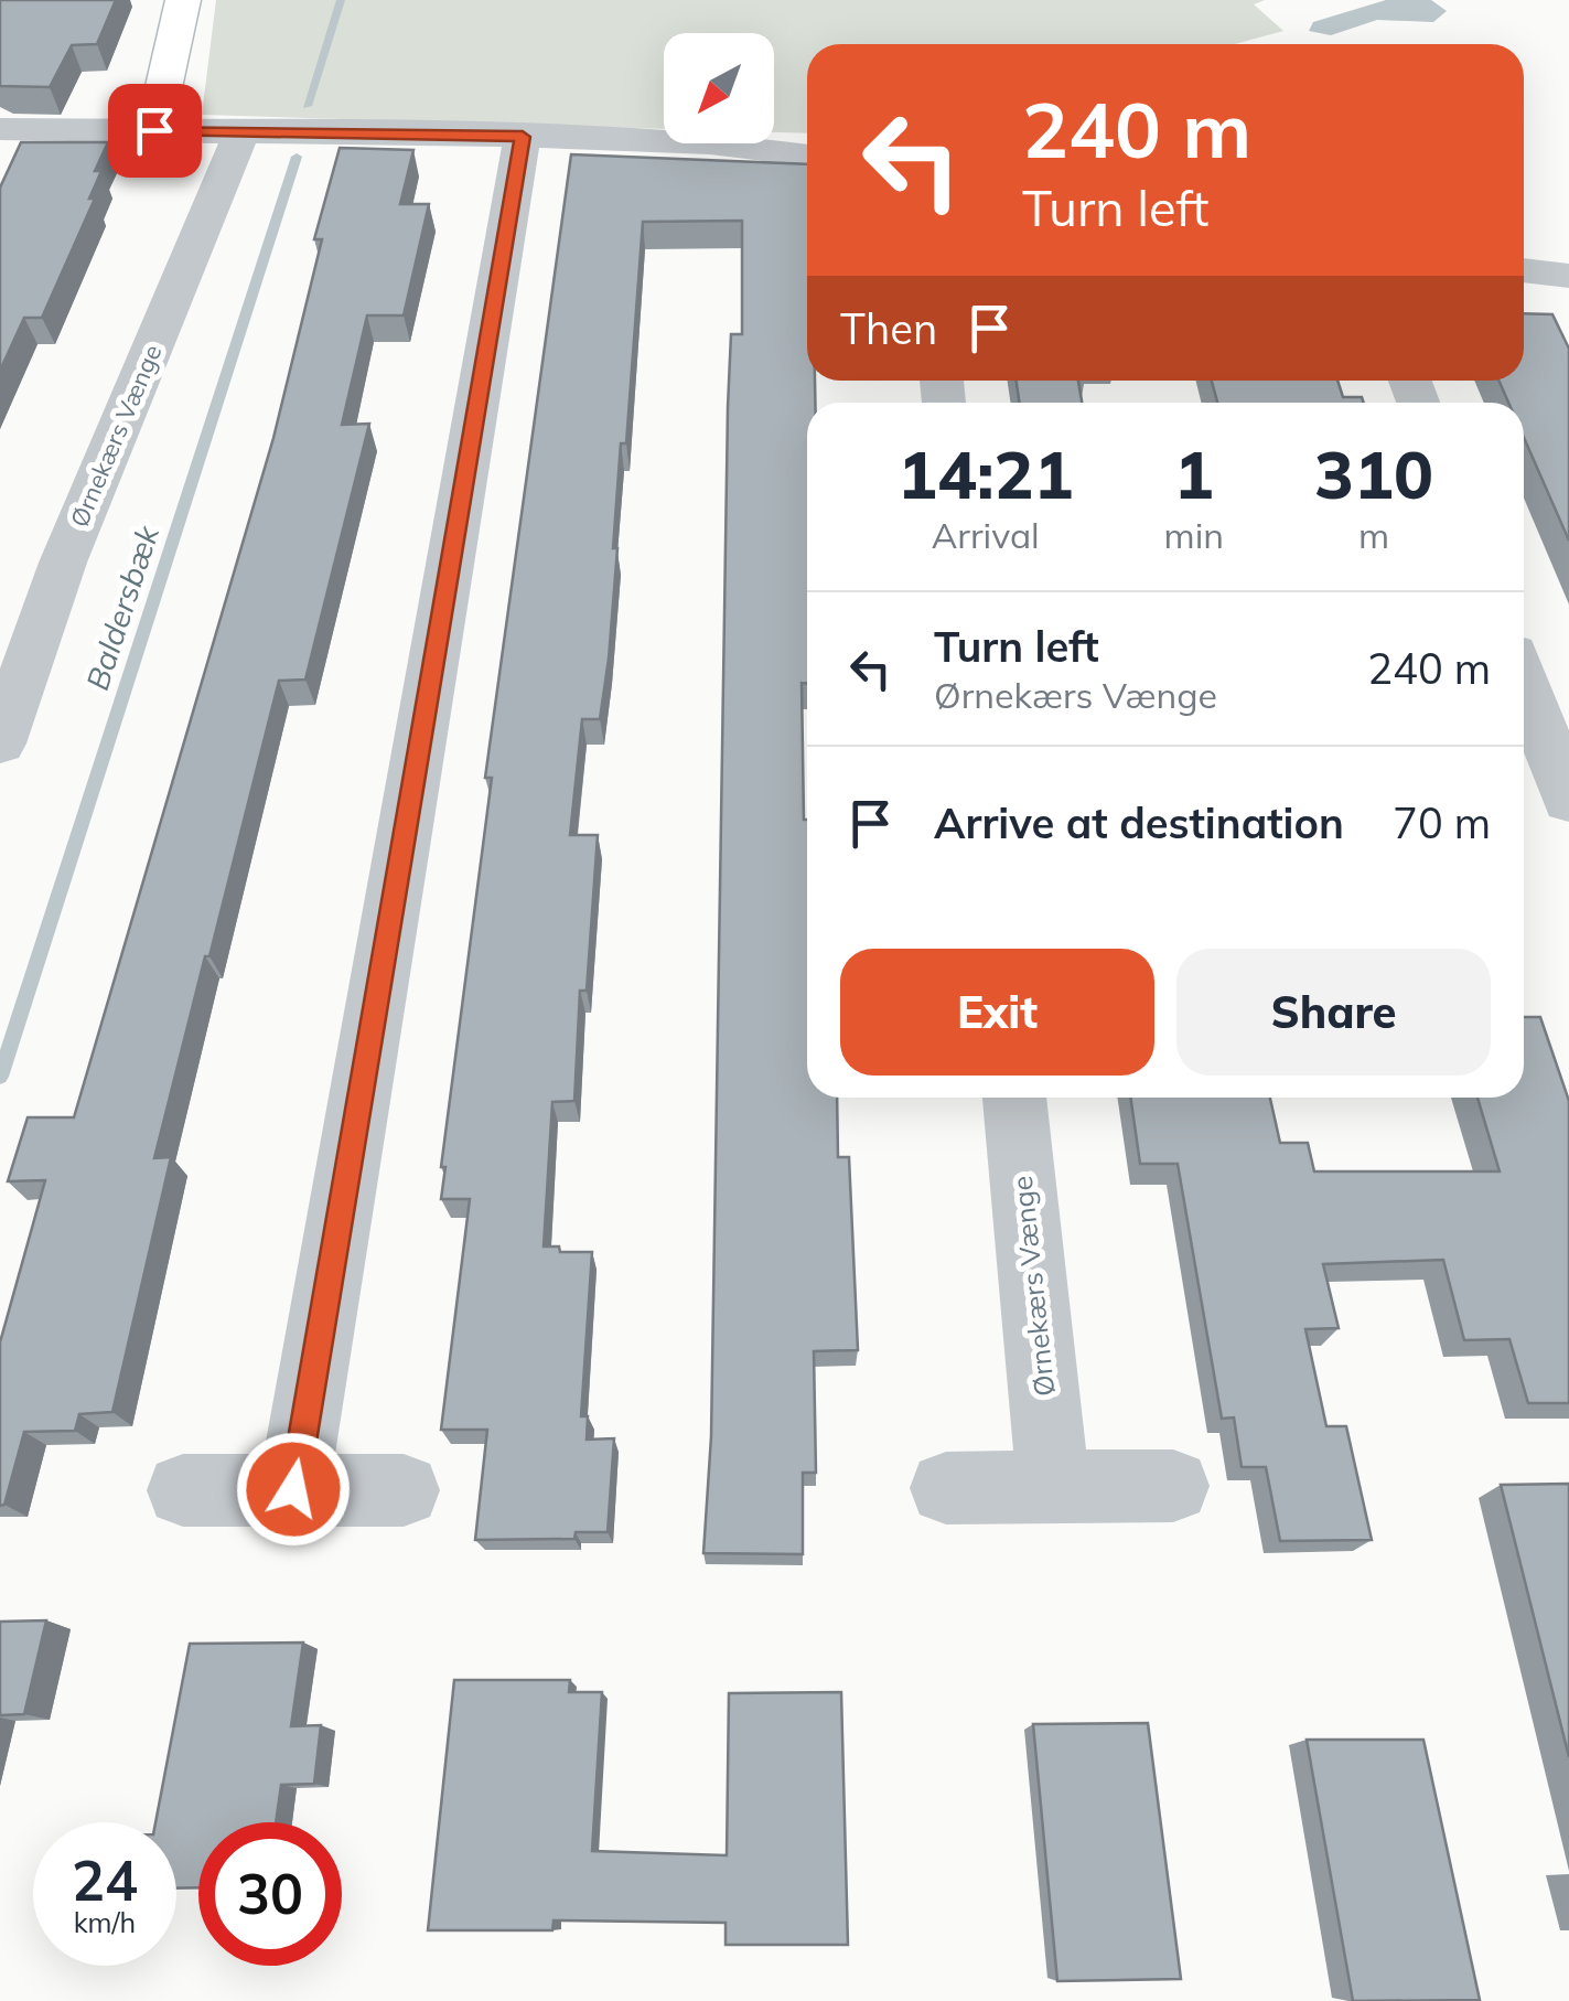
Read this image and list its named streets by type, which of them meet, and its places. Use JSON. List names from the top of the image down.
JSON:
{
  "streets": {
    "street": ["Ørnekærs Vænge"]
  },
  "water": ["Baldersbæk"],
  "north": "bottom left",
  "page": {
    "turn": ["240 m", "Turn left"],
    "then": "Then",
    "eta": [
      "14:21",
      "Arrival",
      "1",
      "min",
      "310",
      "m"
    ],
    "list": [
      {
        "name": "Turn left",
        "note": "Ørnekærs Vænge",
        "value": "240 m"
      },
      {
        "name": "Arrive at destination",
        "value": "70 m"
      }
    ],
    "buttons": ["Exit", "Share"],
    "speed": "24 km/h",
    "limit": "30"
  }
}
